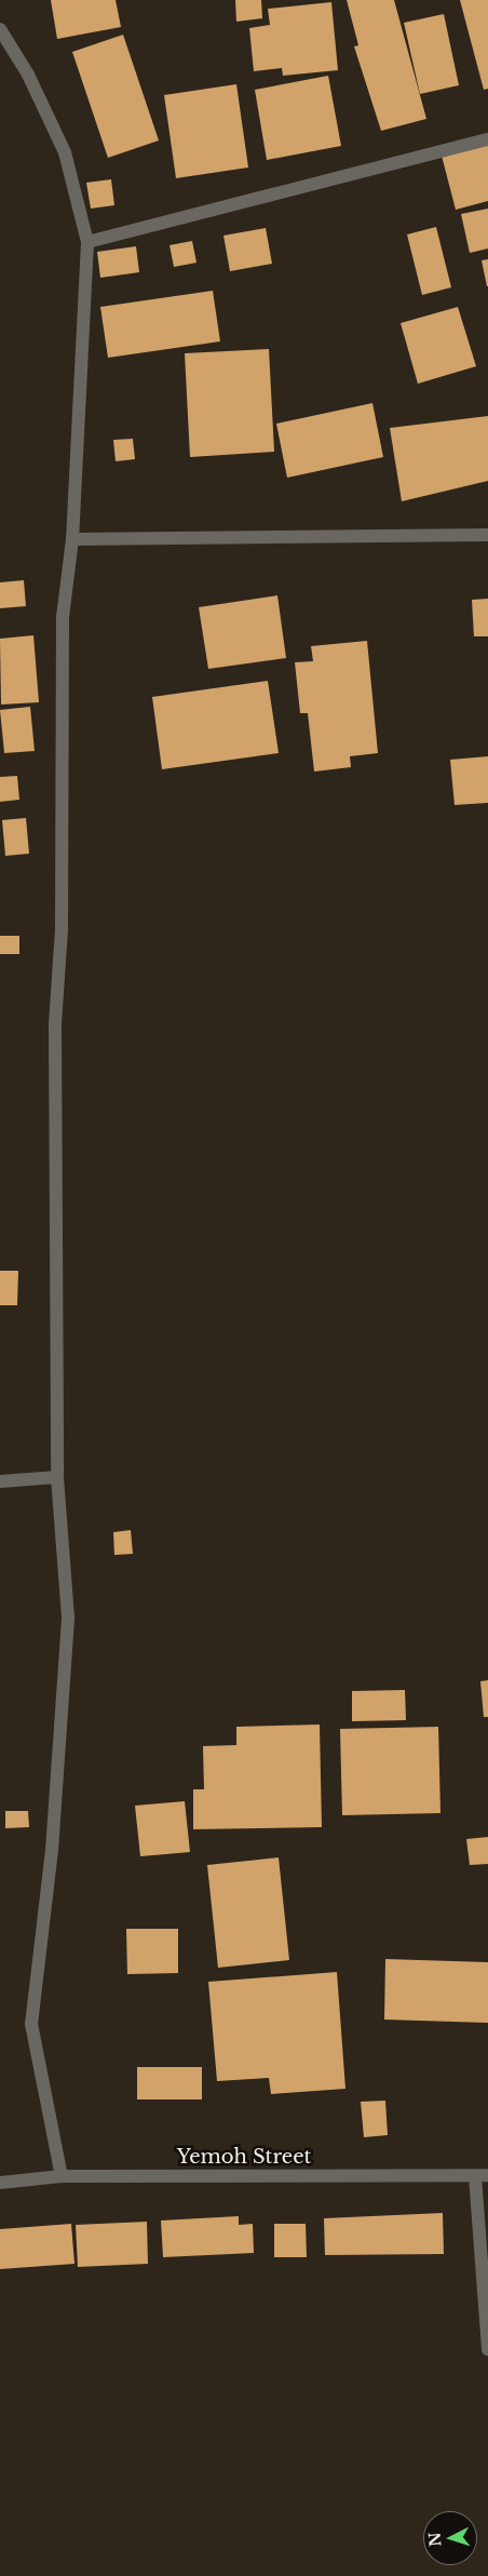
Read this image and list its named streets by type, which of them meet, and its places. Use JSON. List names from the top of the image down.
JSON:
{
  "streets": {
    "street": ["Yemoh Street"]
  },
  "north": "left"
}
